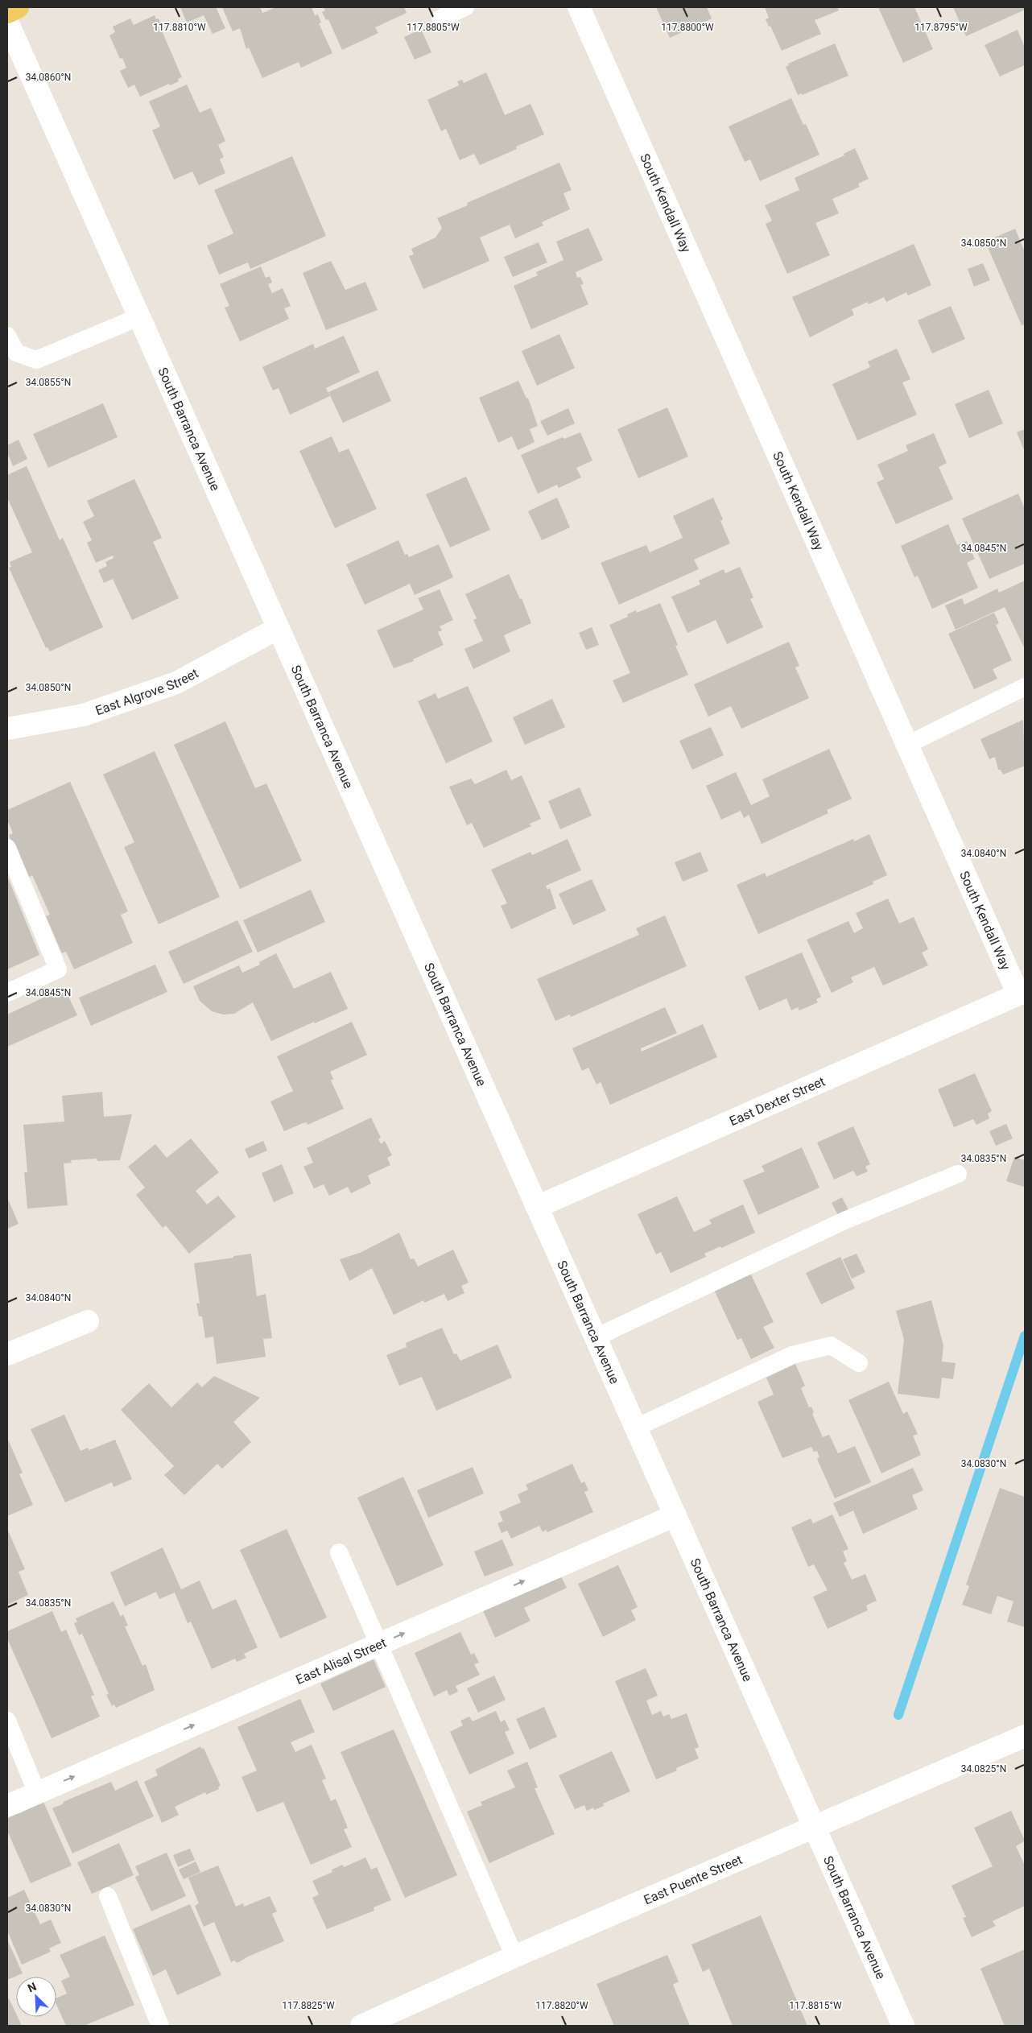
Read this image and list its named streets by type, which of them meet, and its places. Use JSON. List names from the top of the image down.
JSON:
{
  "streets": {
    "street": [
      "South Kendall Way",
      "South Barranca Avenue",
      "East Algrove Street",
      "East Dexter Street",
      "East Alisal Street",
      "East Puente Street"
    ]
  },
  "crossings": [
    ["South Kendall Way", "East Dexter Street"],
    ["South Barranca Avenue", "East Algrove Street"],
    ["South Barranca Avenue", "East Dexter Street"],
    ["South Barranca Avenue", "East Alisal Street"],
    ["South Barranca Avenue", "East Puente Street"]
  ],
  "one_way": ["East Alisal Street"],
  "north": "top left",
  "coordinates": [
    "117.8810°W",
    "117.8805°W",
    "117.8800°W",
    "117.8795°W",
    "34.0860°N",
    "34.0850°N",
    "34.0855°N",
    "34.0845°N",
    "34.0840°N",
    "34.0835°N",
    "34.0830°N",
    "34.0825°N",
    "117.8825°W",
    "117.8820°W",
    "117.8815°W"
  ]
}
